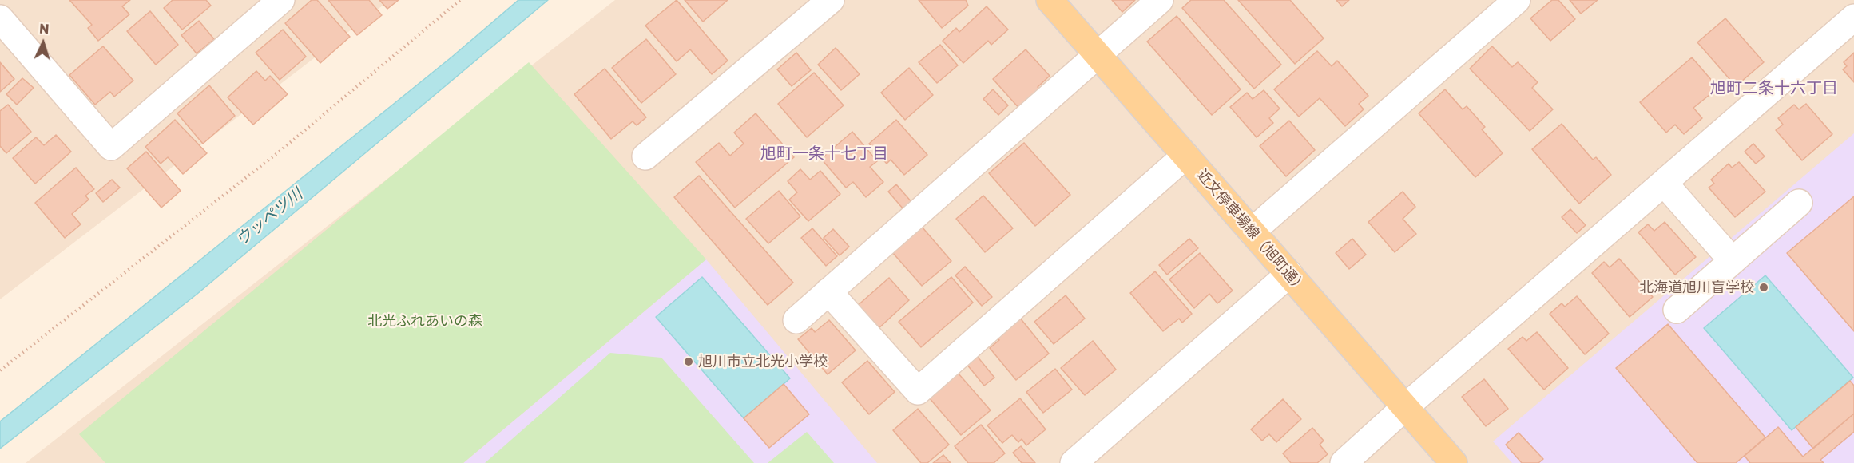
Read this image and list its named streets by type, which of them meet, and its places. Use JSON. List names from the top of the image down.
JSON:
{
  "streets": {
    "main road": ["近文停車場線（旭町通）"]
  },
  "districts": ["旭町二条十六丁目", "旭町一条十七丁目"],
  "water": ["ウッペツ川"],
  "parks": ["北光ふれあいの森"],
  "places": ["北海道旭川盲学校", "旭川市立北光小学校"],
  "north": "top"
}
